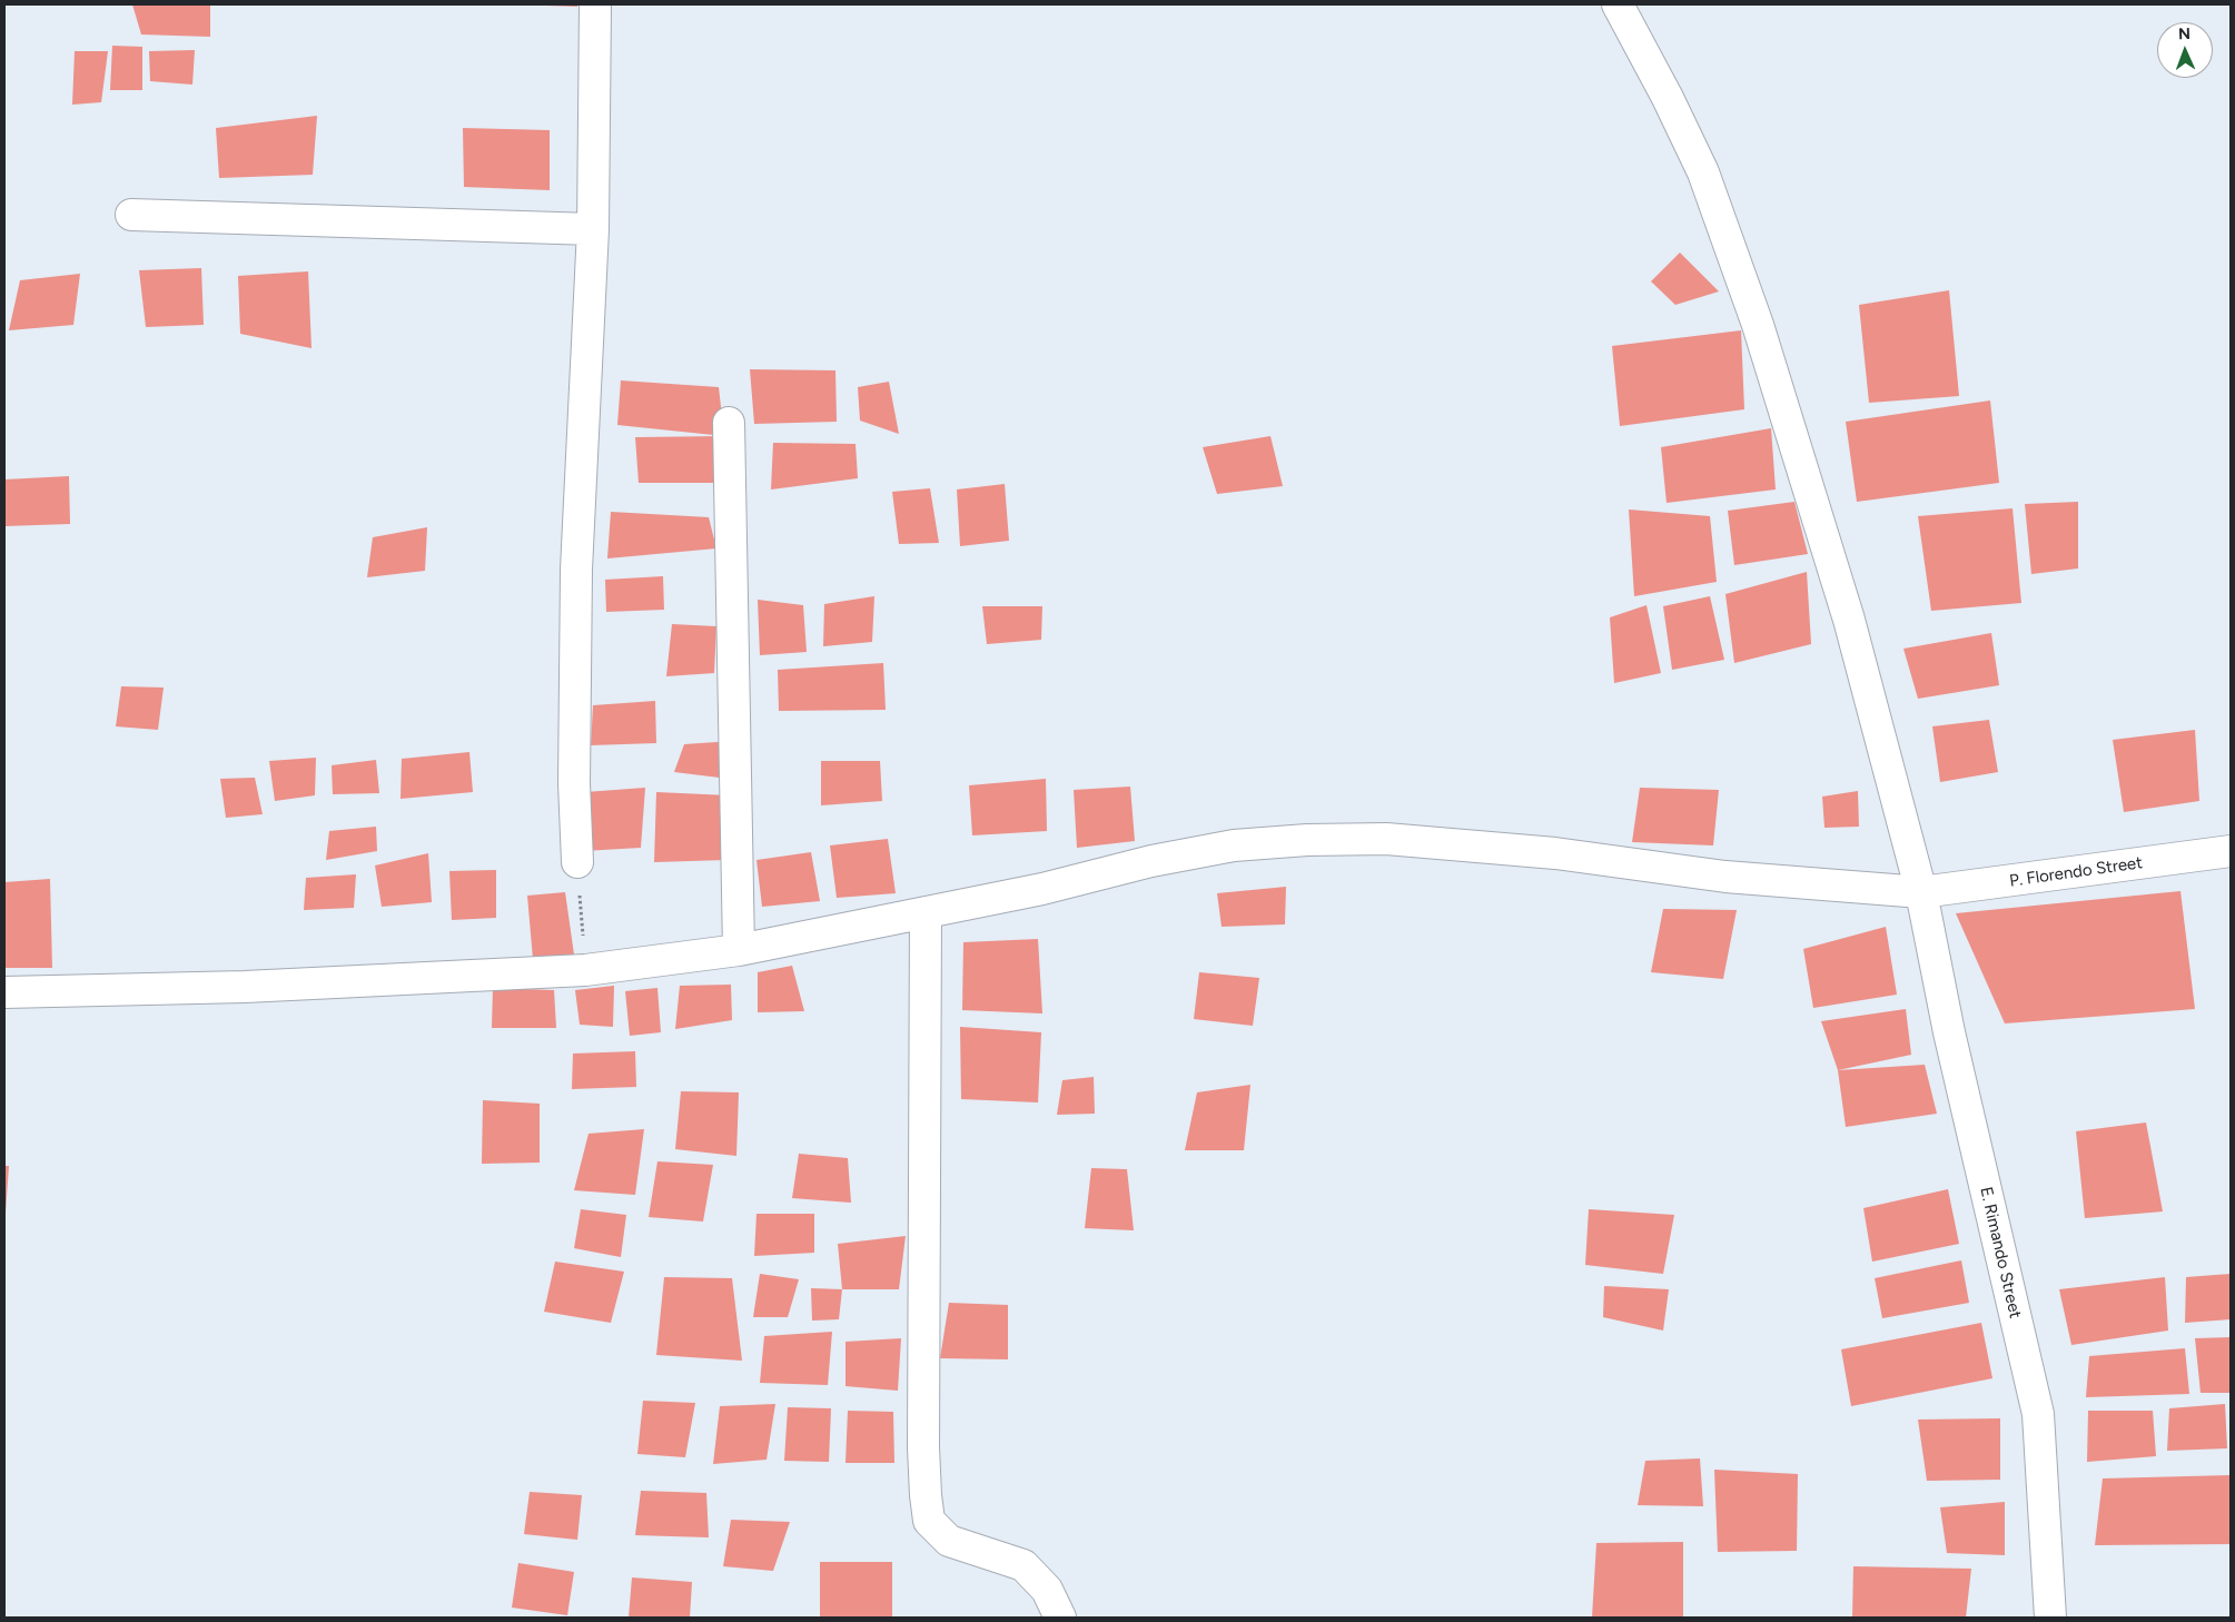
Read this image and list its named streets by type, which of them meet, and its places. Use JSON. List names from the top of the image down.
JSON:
{
  "streets": {
    "street": ["P. Florendo Street", "E. Rimando Street"]
  },
  "crossings": [
    ["P. Florendo Street", "E. Rimando Street"]
  ],
  "north": "top"
}
